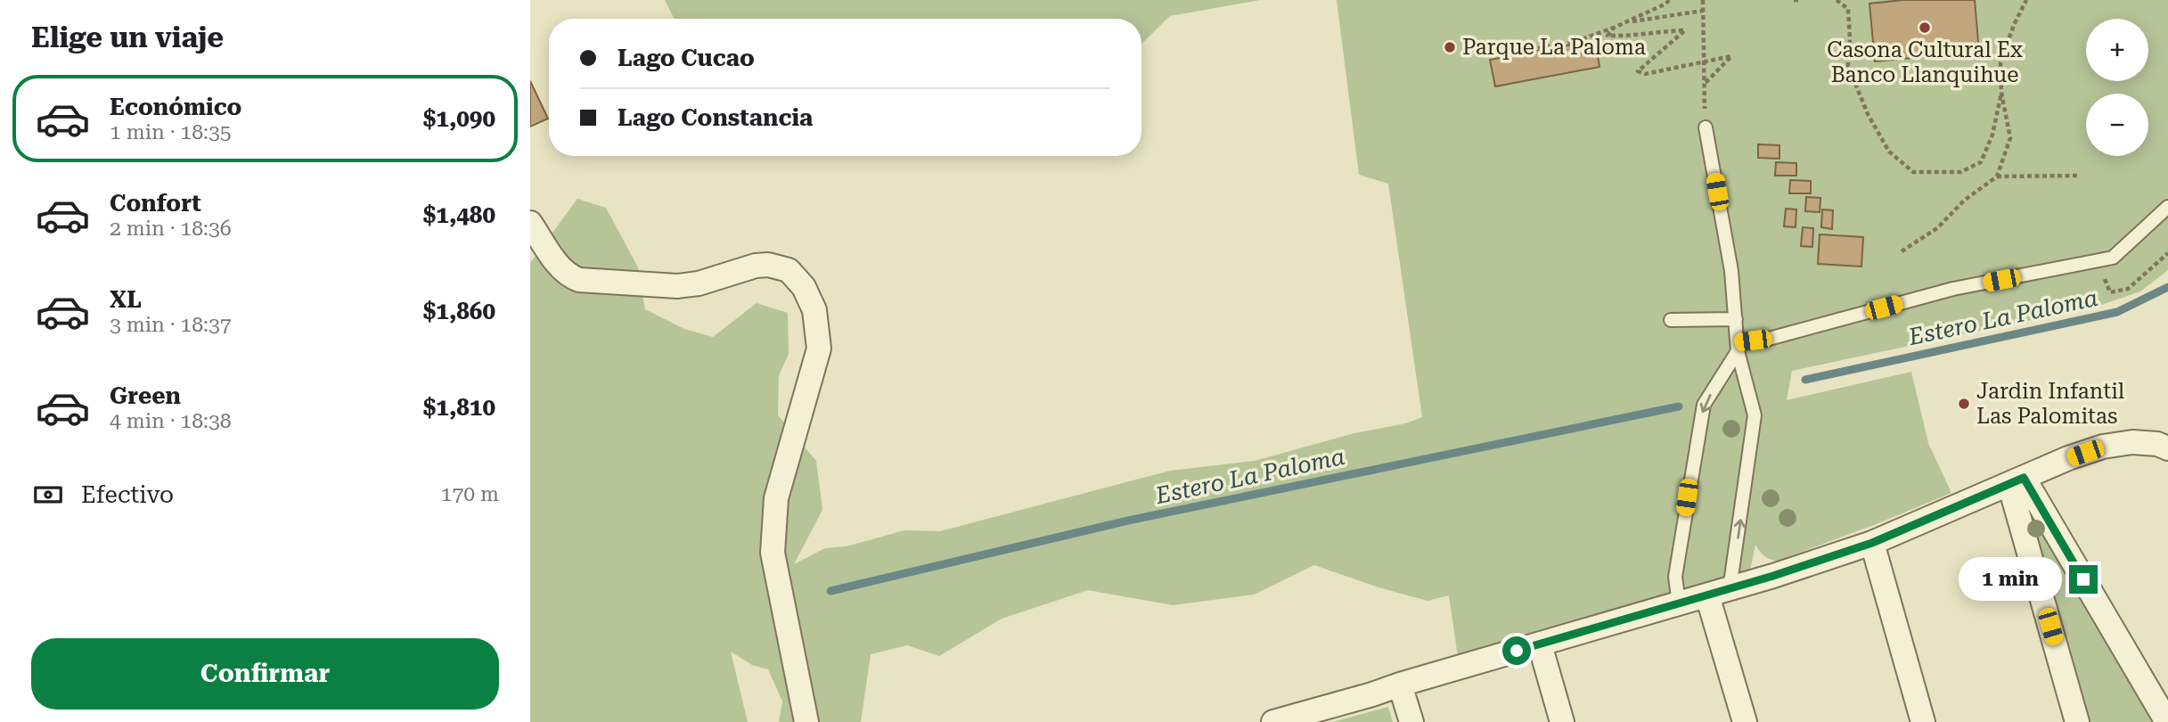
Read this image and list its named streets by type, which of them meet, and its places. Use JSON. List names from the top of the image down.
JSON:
{
  "water": ["Estero La Paloma"],
  "places": ["Casona Cultural Ex Banco Llanquihue", "Parque La Paloma", "Jardin Infantil Las Palomitas"],
  "page": {
    "heading": "Elige un viaje",
    "map_buttons": ["+", "−"],
    "banner": ["Lago Cucao", "Lago Constancia"],
    "list": [
      {
        "name": "Económico",
        "note": "1 min · 18:35",
        "value": "$1,090"
      },
      {
        "name": "Confort",
        "note": "2 min · 18:36",
        "value": "$1,480"
      },
      {
        "name": "XL",
        "note": "3 min · 18:37",
        "value": "$1,860"
      },
      {
        "name": "Green",
        "note": "4 min · 18:38",
        "value": "$1,810"
      }
    ],
    "pay": ["Efectivo", "170 m"],
    "bubble": "1 min",
    "buttons": "Confirmar"
  }
}
